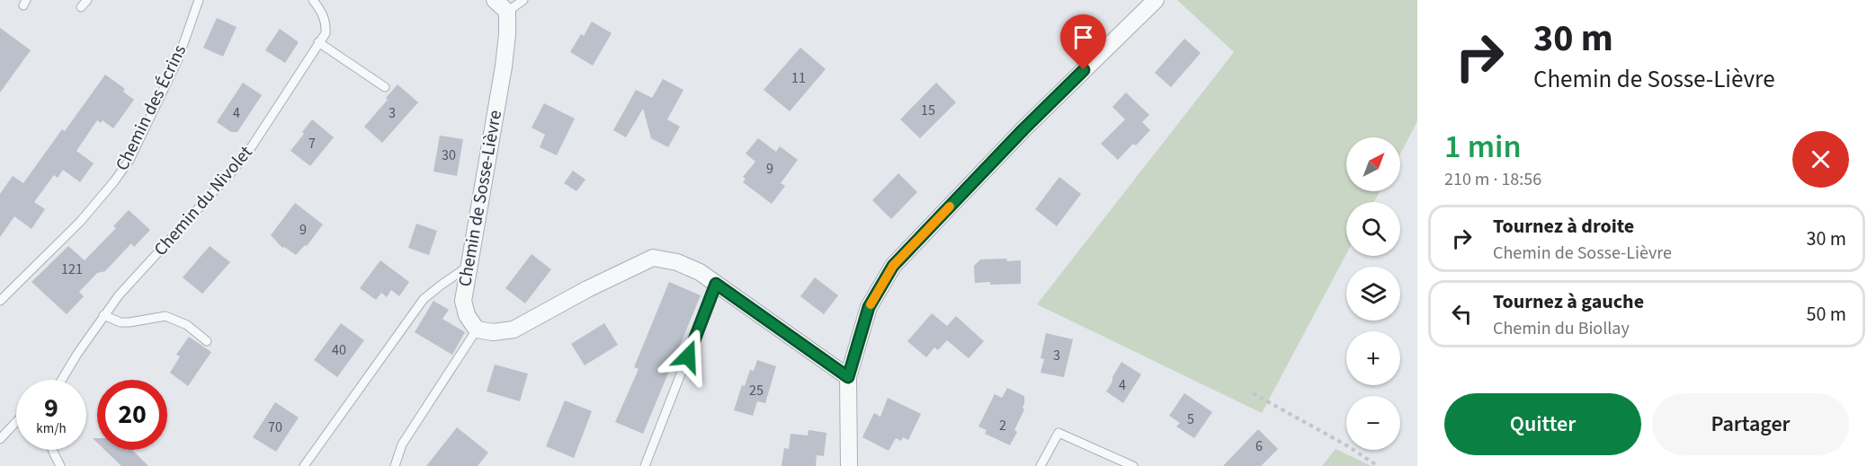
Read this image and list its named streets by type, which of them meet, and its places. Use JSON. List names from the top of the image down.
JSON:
{
  "streets": {
    "street": ["Chemin de Sosse-Lièvre"],
    "lane": ["Chemin des Écrins", "Chemin du Nivolet"]
  },
  "house_numbers": [
    "11",
    "15",
    "4",
    "3",
    "7",
    "30",
    "9",
    "9",
    "121",
    "40",
    "3",
    "4",
    "25",
    "5",
    "2",
    "70",
    "6"
  ],
  "north": "top right",
  "page": {
    "turn": ["30 m", "Chemin de Sosse-Lièvre"],
    "heading": ["1 min", "210 m · 18:56"],
    "map_buttons": ["+", "−"],
    "list": [
      {
        "name": "Tournez à droite",
        "note": "Chemin de Sosse-Lièvre",
        "value": "30 m"
      },
      {
        "name": "Tournez à gauche",
        "note": "Chemin du Biollay",
        "value": "50 m"
      }
    ],
    "speed": "9 km/h",
    "limit": "20",
    "buttons": ["Quitter", "Partager"]
  }
}
